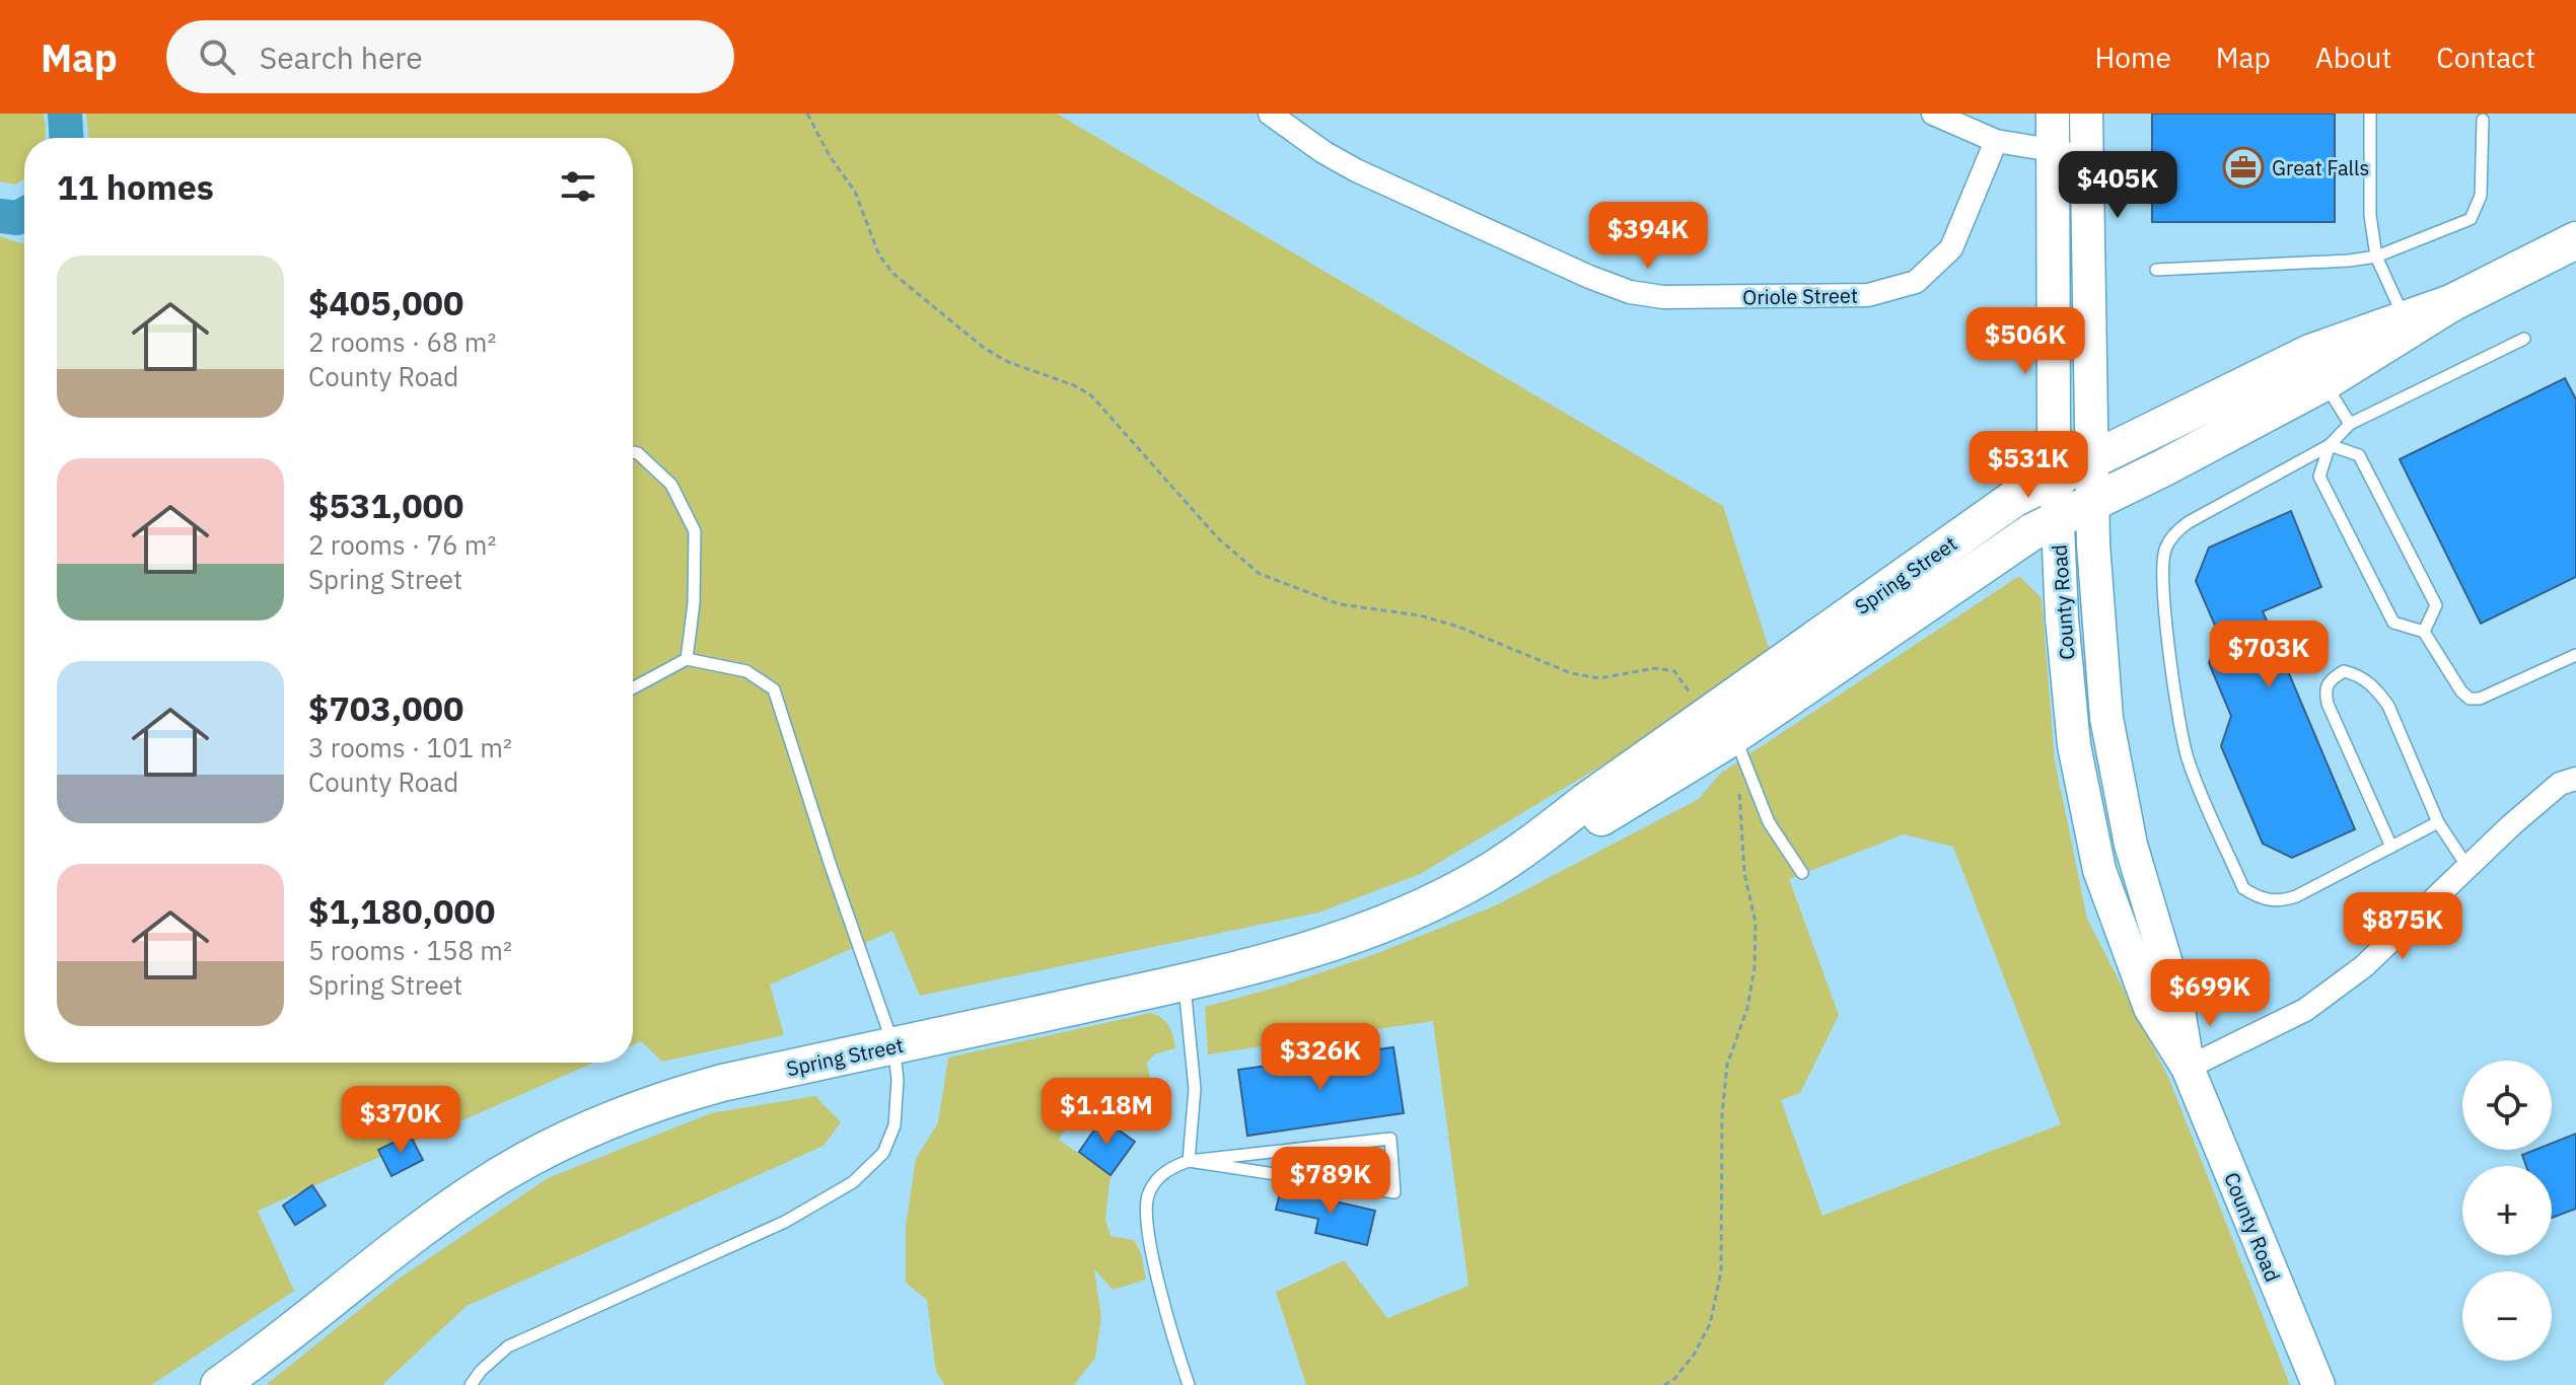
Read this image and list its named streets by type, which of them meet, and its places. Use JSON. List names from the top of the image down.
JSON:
{
  "streets": {
    "main road": ["Spring Street", "County Road"],
    "street": ["Oriole Street"]
  },
  "crossings": [
    ["Spring Street", "County Road"]
  ],
  "places": {
    "office": ["Great Falls"]
  },
  "page": {
    "header": "Map",
    "search": "Search here",
    "nav": [
      "Home",
      "Map",
      "About",
      "Contact"
    ],
    "heading": "11 homes",
    "price": [
      "$405K",
      "$394K",
      "$506K",
      "$531K",
      "$703K",
      "$875K",
      "$699K",
      "$326K",
      "$1.18M",
      "$370K",
      "$789K"
    ],
    "list": [
      {
        "name": "$405,000",
        "note": "2 rooms · 68 m² · County Road"
      },
      {
        "name": "$531,000",
        "note": "2 rooms · 76 m² · Spring Street"
      },
      {
        "name": "$703,000",
        "note": "3 rooms · 101 m² · County Road"
      },
      {
        "name": "$1,180,000",
        "note": "5 rooms · 158 m² · Spring Street"
      }
    ],
    "map_buttons": ["+", "−"]
  }
}
